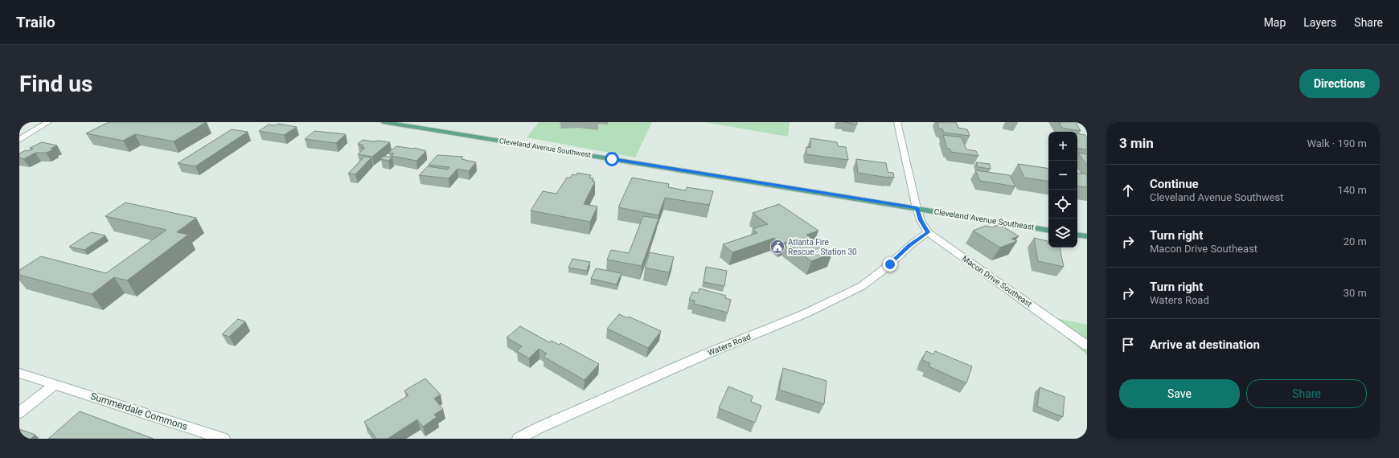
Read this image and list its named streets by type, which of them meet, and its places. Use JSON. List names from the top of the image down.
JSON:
{
  "streets": {
    "main road": ["Cleveland Avenue Southwest", "Cleveland Avenue Southeast"],
    "street": ["Macon Drive Southeast", "Waters Road", "Summerdale Commons"]
  },
  "crossings": [
    ["Cleveland Avenue Southwest", "Cleveland Avenue Southeast"],
    ["Cleveland Avenue Southwest", "Macon Drive Southeast"],
    ["Cleveland Avenue Southeast", "Macon Drive Southeast"],
    ["Macon Drive Southeast", "Waters Road"]
  ],
  "places": {
    "public building": ["Atlanta Fire Rescue - Station 30"]
  },
  "page": {
    "header": "Trailo",
    "nav": ["Map", "Layers", "Share"],
    "buttons": [
      "Directions",
      ["Save", "Share"]
    ],
    "title": "Find us",
    "heading": ["3 min", "Walk · 190 m"],
    "map_buttons": ["+", "−"],
    "list": [
      ["Continue", "Cleveland Avenue Southwest", "140 m"],
      ["Turn right", "Macon Drive Southeast", "20 m"],
      ["Turn right", "Waters Road", "30 m"],
      "Arrive at destination"
    ]
  }
}
